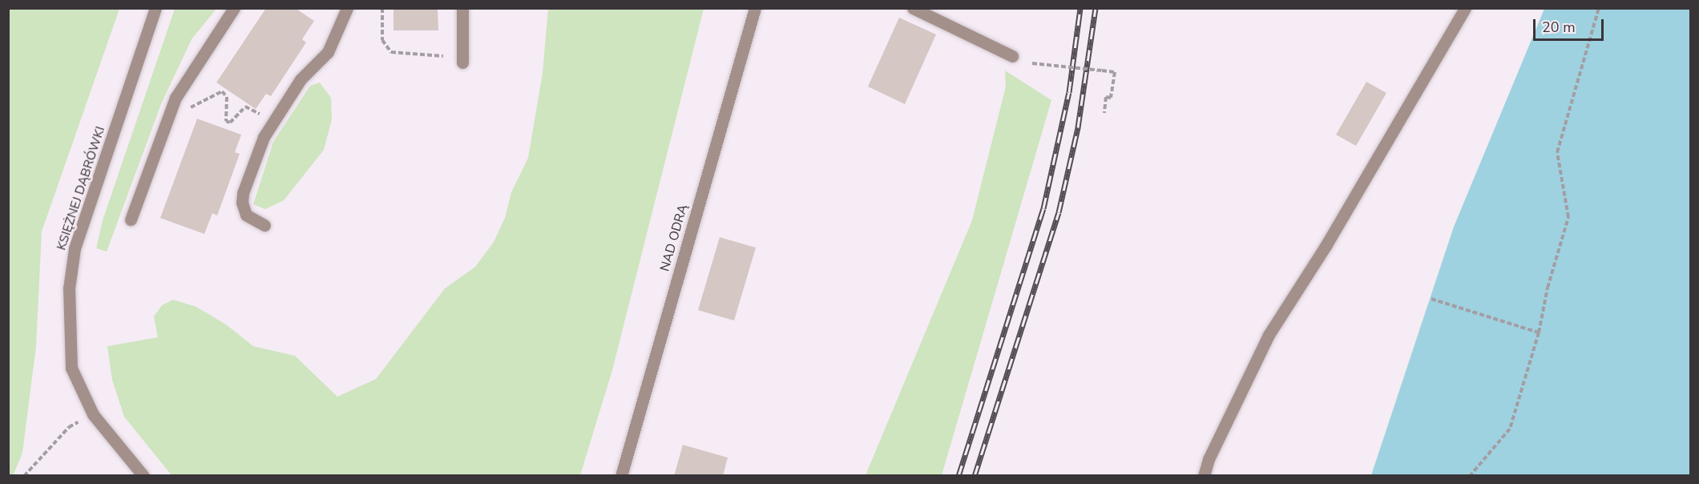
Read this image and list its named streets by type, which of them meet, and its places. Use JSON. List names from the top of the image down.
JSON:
{
  "streets": {
    "street": ["KSIĘŻNEJ DĄBRÓWKI", "NAD ODRĄ"]
  },
  "scale_bar": "20 m"
}
